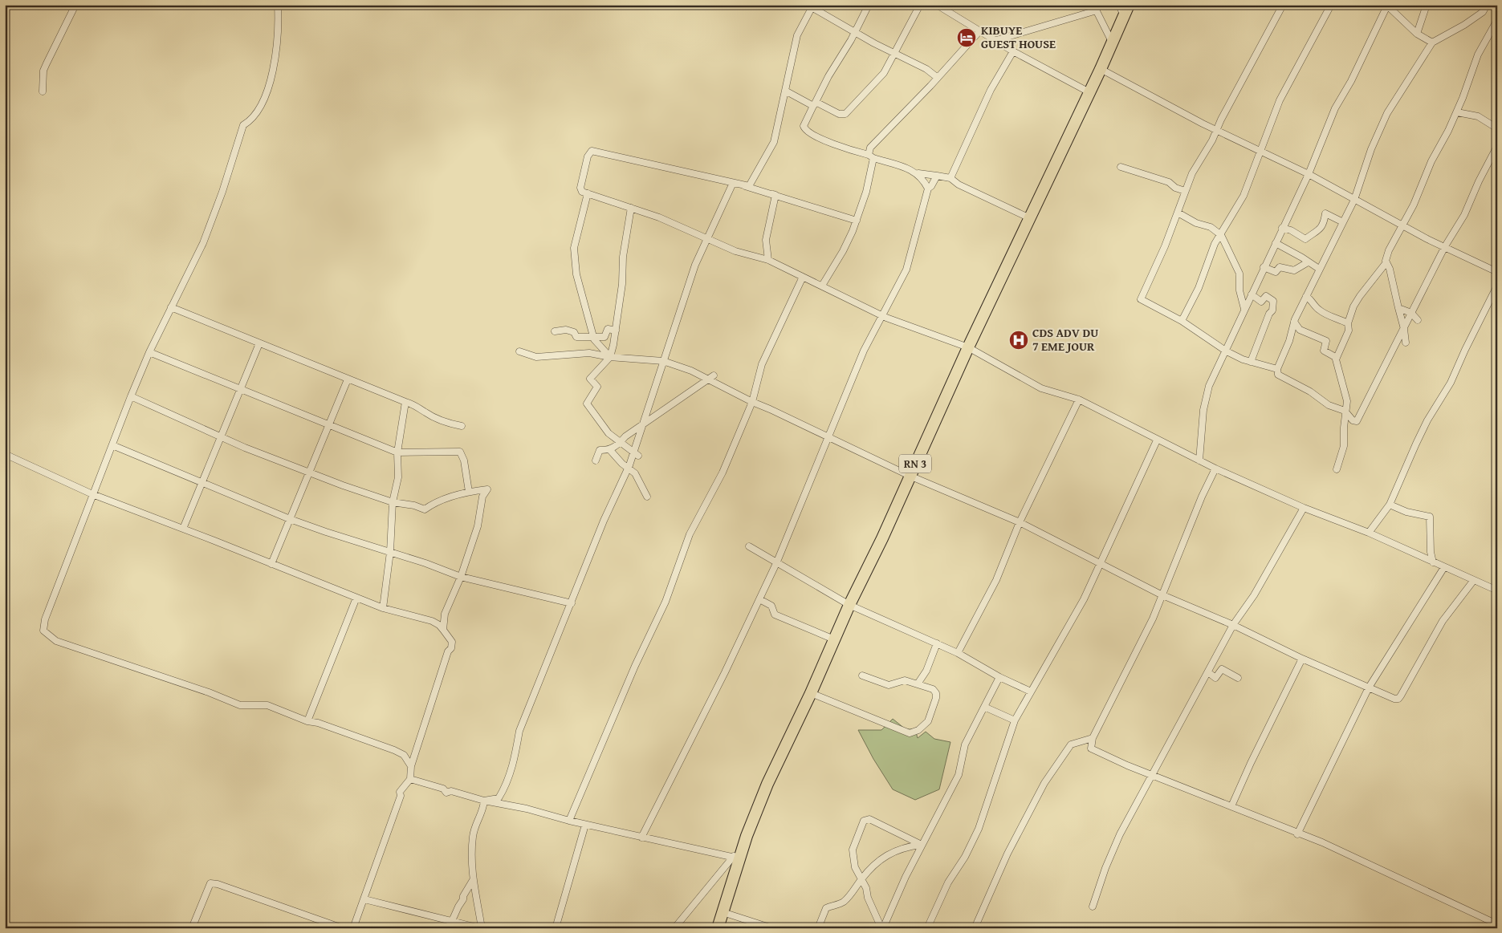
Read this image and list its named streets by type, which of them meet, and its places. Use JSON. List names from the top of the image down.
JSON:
{
  "streets": {
    "highway": ["RN 3"]
  },
  "places": {
    "hotel": ["KIBUYE GUEST HOUSE"],
    "hospital": ["CDS ADV DU 7 EME JOUR"]
  }
}
